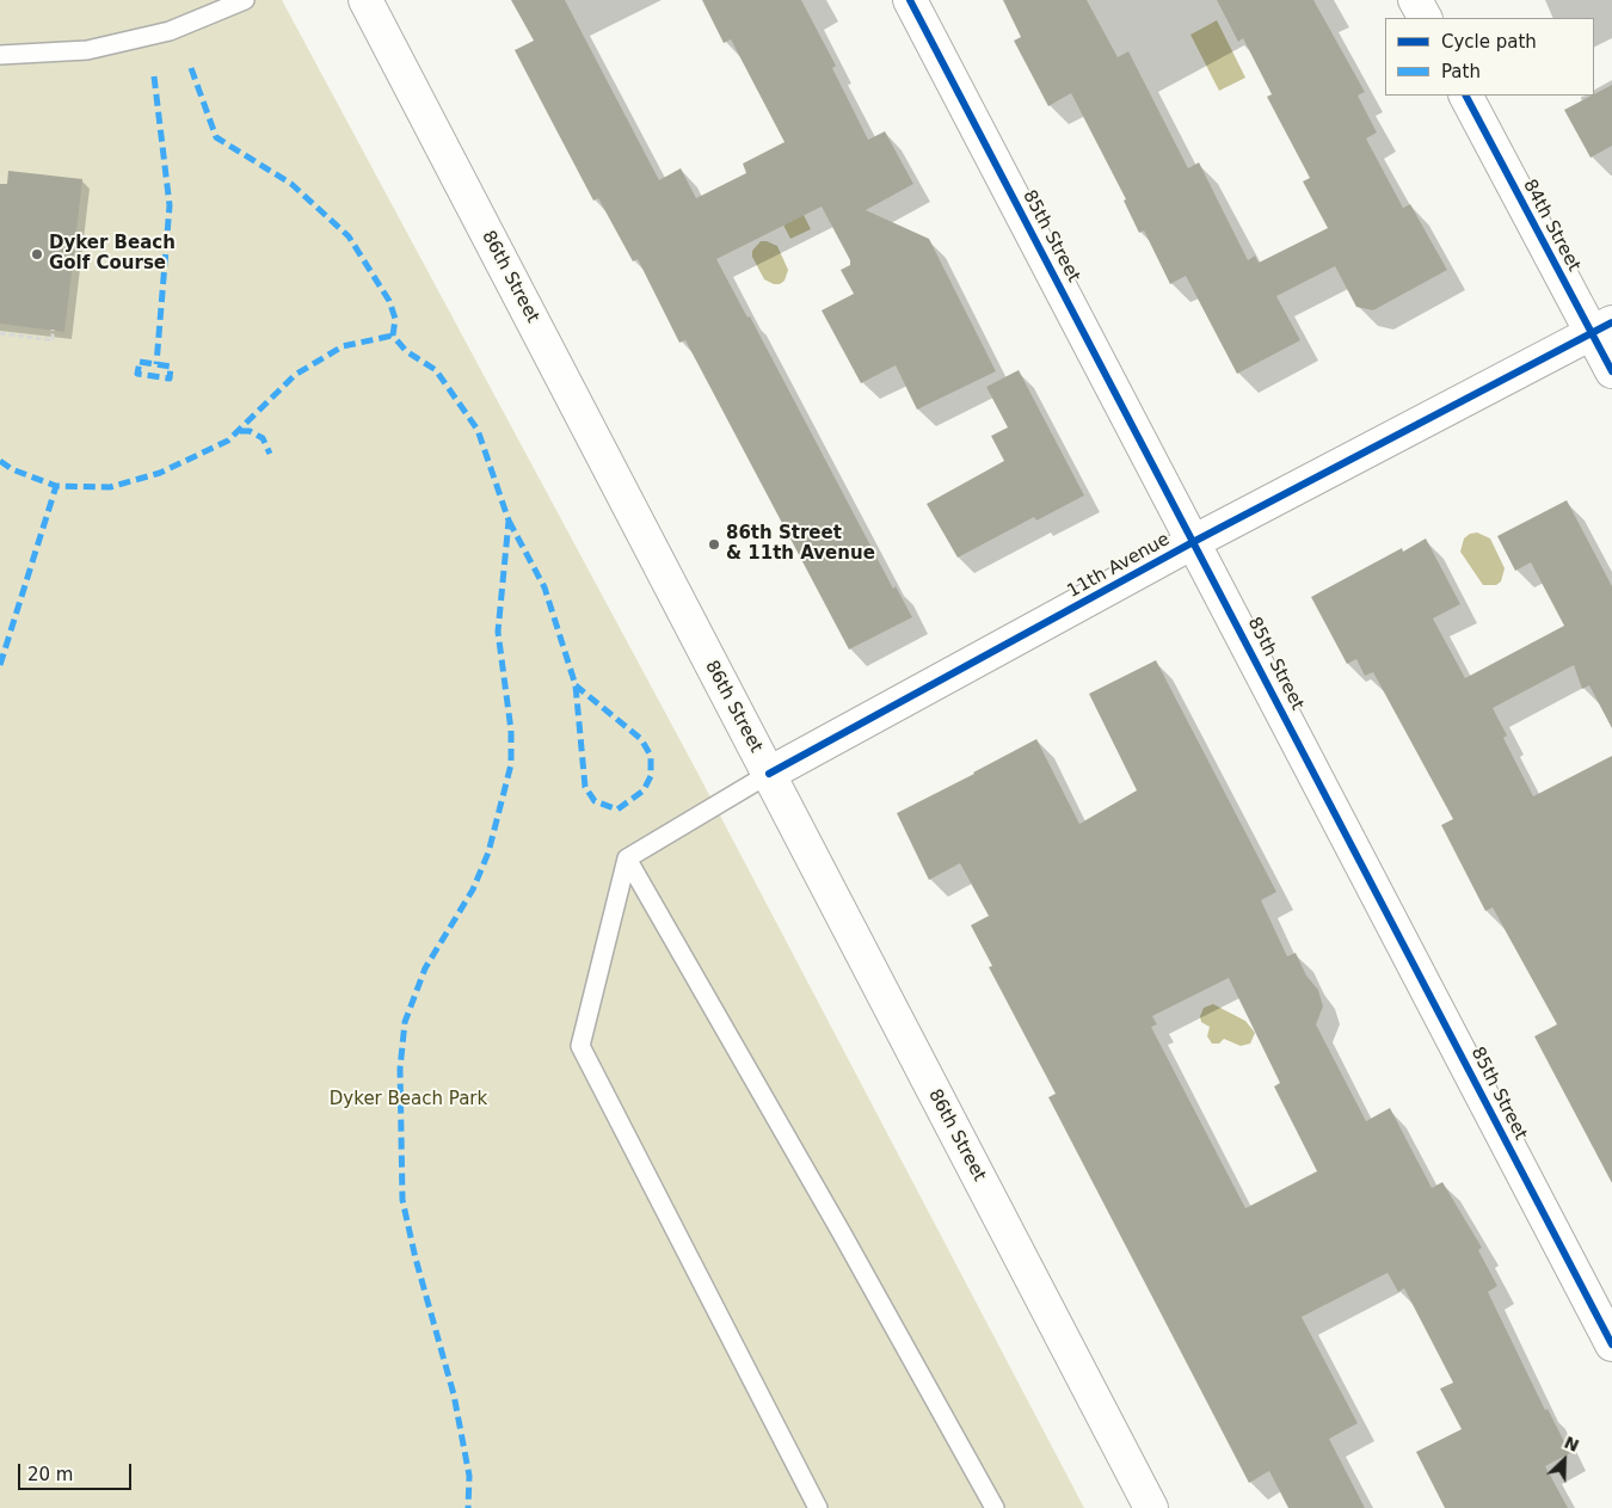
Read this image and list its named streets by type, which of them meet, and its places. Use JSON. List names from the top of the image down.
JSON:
{
  "streets": {
    "street": [
      "84th Street",
      "85th Street",
      "86th Street",
      "11th Avenue"
    ]
  },
  "crossings": [
    ["84th Street", "11th Avenue"],
    ["85th Street", "11th Avenue"],
    ["86th Street", "11th Avenue"]
  ],
  "parks": ["Dyker Beach Park"],
  "places": ["Dyker Beach Golf Course", "86th Street & 11th Avenue"],
  "legend": ["Cycle path", "Path"],
  "scale_bar": "20 m",
  "north": "top right"
}
